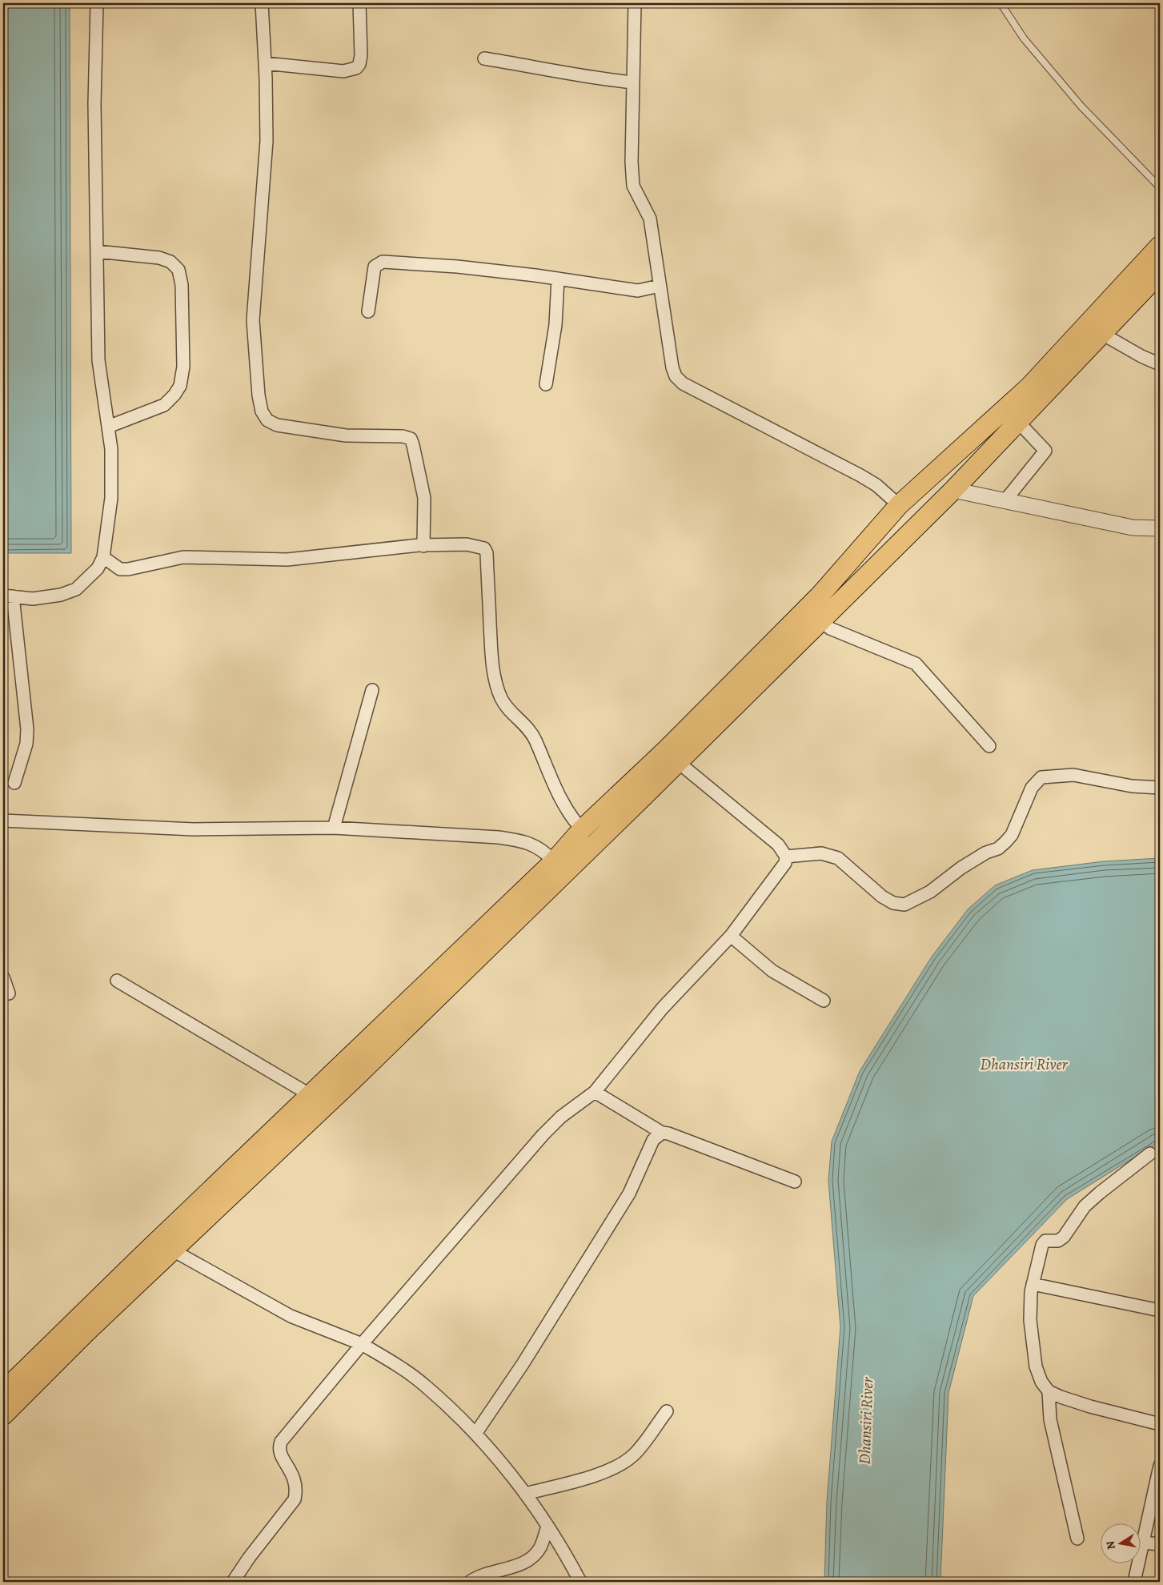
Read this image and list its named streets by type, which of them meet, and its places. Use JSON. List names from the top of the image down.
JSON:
{
  "water": ["Dhansiri River"],
  "north": "left"
}
